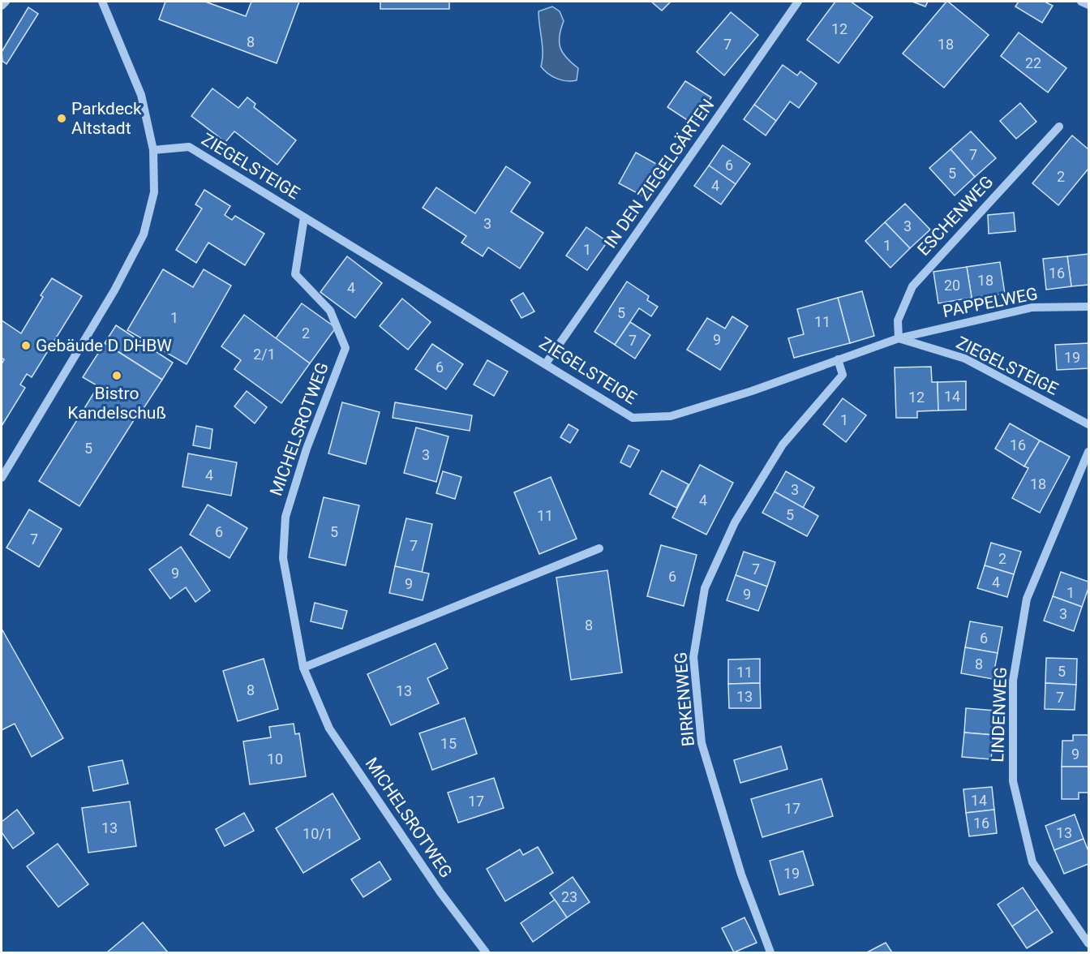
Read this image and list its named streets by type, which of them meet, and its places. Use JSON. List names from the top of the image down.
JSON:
{
  "streets": {
    "street": [
      "ZIEGELSTEIGE",
      "IN DEN ZIEGELGÄRTEN",
      "ESCHENWEG",
      "PAPPELWEG",
      "MICHELSROTWEG",
      "BIRKENWEG",
      "LINDENWEG"
    ]
  },
  "crossings": [
    ["ZIEGELSTEIGE", "IN DEN ZIEGELGÄRTEN"],
    ["ZIEGELSTEIGE", "ESCHENWEG"],
    ["ZIEGELSTEIGE", "PAPPELWEG"],
    ["ZIEGELSTEIGE", "MICHELSROTWEG"],
    ["ZIEGELSTEIGE", "BIRKENWEG"],
    ["ESCHENWEG", "PAPPELWEG"]
  ],
  "places": ["Parkdeck Altstadt", "Gebäude D DHBW", "Bistro Kandelschuß"],
  "house_numbers": [
    "12",
    "8",
    "7",
    "18",
    "22",
    "7",
    "6",
    "5",
    "2",
    "4",
    "3",
    "3",
    "1",
    "1",
    "16",
    "18",
    "20",
    "4",
    "5",
    "1",
    "11",
    "2",
    "9",
    "7",
    "2/1",
    "19",
    "6",
    "14",
    "12",
    "1",
    "16",
    "5",
    "3",
    "4",
    "18",
    "3",
    "4",
    "5",
    "11",
    "6",
    "5",
    "7",
    "7",
    "2",
    "7",
    "9",
    "6",
    "4",
    "9",
    "1",
    "9",
    "3",
    "8",
    "6",
    "8",
    "5",
    "11",
    "8",
    "13",
    "13",
    "7",
    "15",
    "9",
    "10",
    "14",
    "17",
    "17",
    "16",
    "13",
    "13",
    "10/1",
    "19",
    "23"
  ]
}
